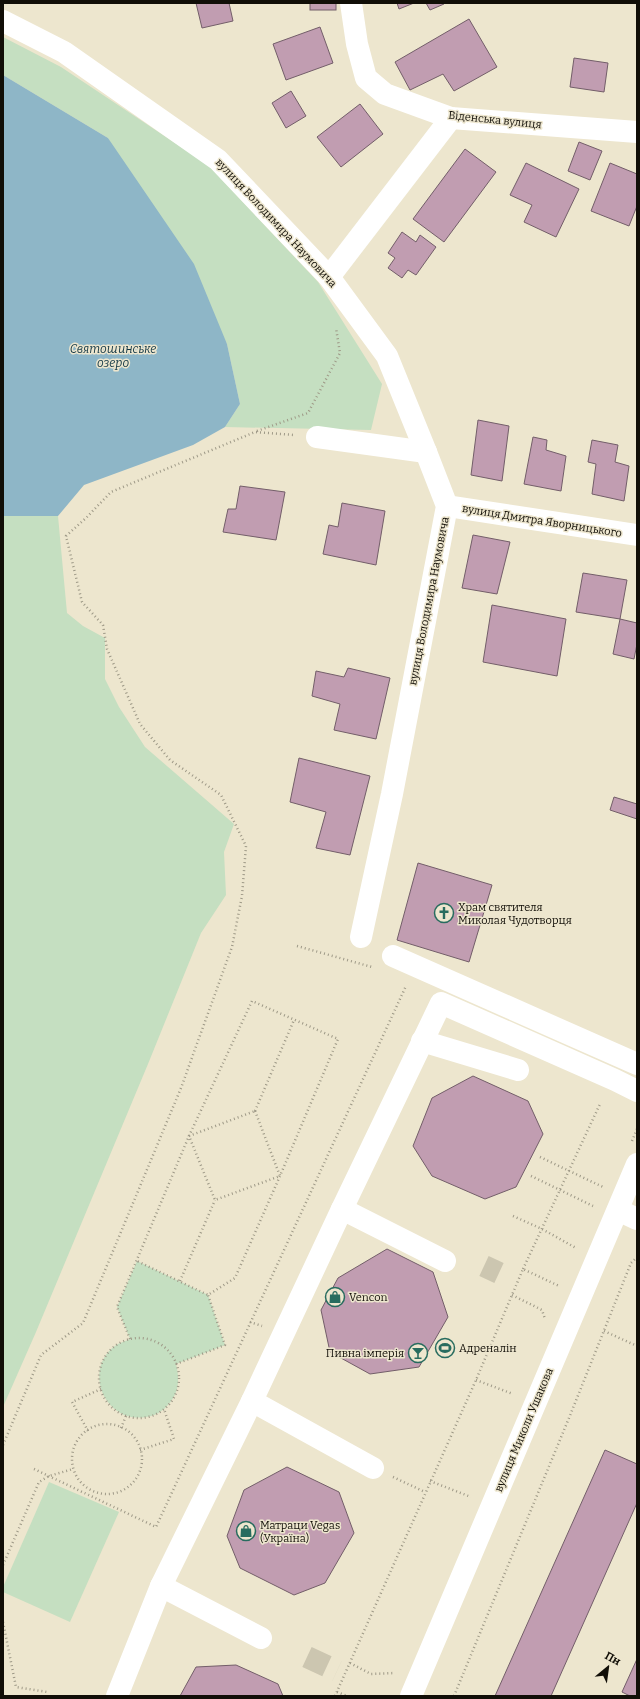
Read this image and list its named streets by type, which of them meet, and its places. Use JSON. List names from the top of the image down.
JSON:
{
  "streets": {
    "street": [
      "Віденська вулиця",
      "вулиця Володимира Наумовича",
      "вулиця Дмитра Яворницького",
      "вулиця Миколи Ушакова"
    ]
  },
  "crossings": [
    ["вулиця Володимира Наумовича", "вулиця Дмитра Яворницького"]
  ],
  "water": ["Святошинське озеро"],
  "places": {
    "church": ["Храм святителя Миколая Чудотворця"],
    "shop": ["Vencon", "Матраци Vegas (Україна)"],
    "sports": ["Адреналін"],
    "bar": ["Пивна імперія"]
  },
  "north": "top right"
}
